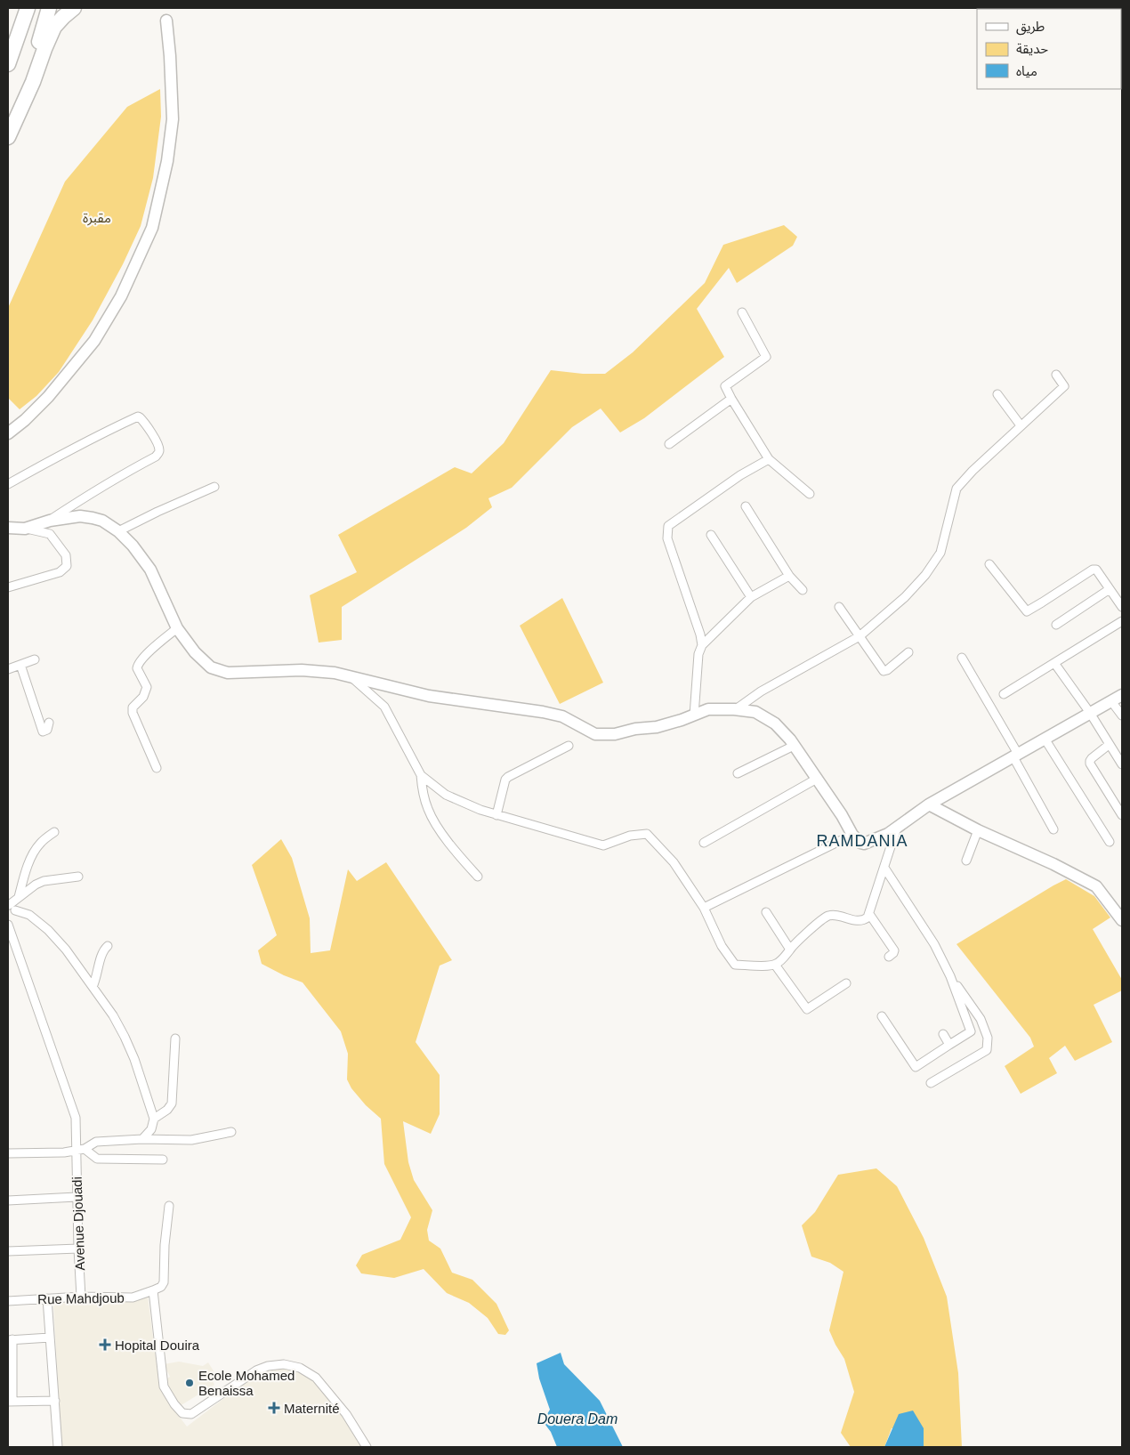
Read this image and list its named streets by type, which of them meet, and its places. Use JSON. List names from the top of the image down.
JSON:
{
  "streets": {
    "street": ["Avenue Djouadi", "Rue Mahdjoub"]
  },
  "crossings": [
    ["Avenue Djouadi", "Rue Mahdjoub"]
  ],
  "districts": ["RAMDANIA"],
  "water": ["Douera Dam"],
  "parks": ["مقبرة"],
  "places": {
    "health": ["Hopital Douira", "Maternité"],
    "other": ["Ecole Mohamed Benaissa"]
  },
  "legend": ["طريق", "حديقة", "مياه"]
}
